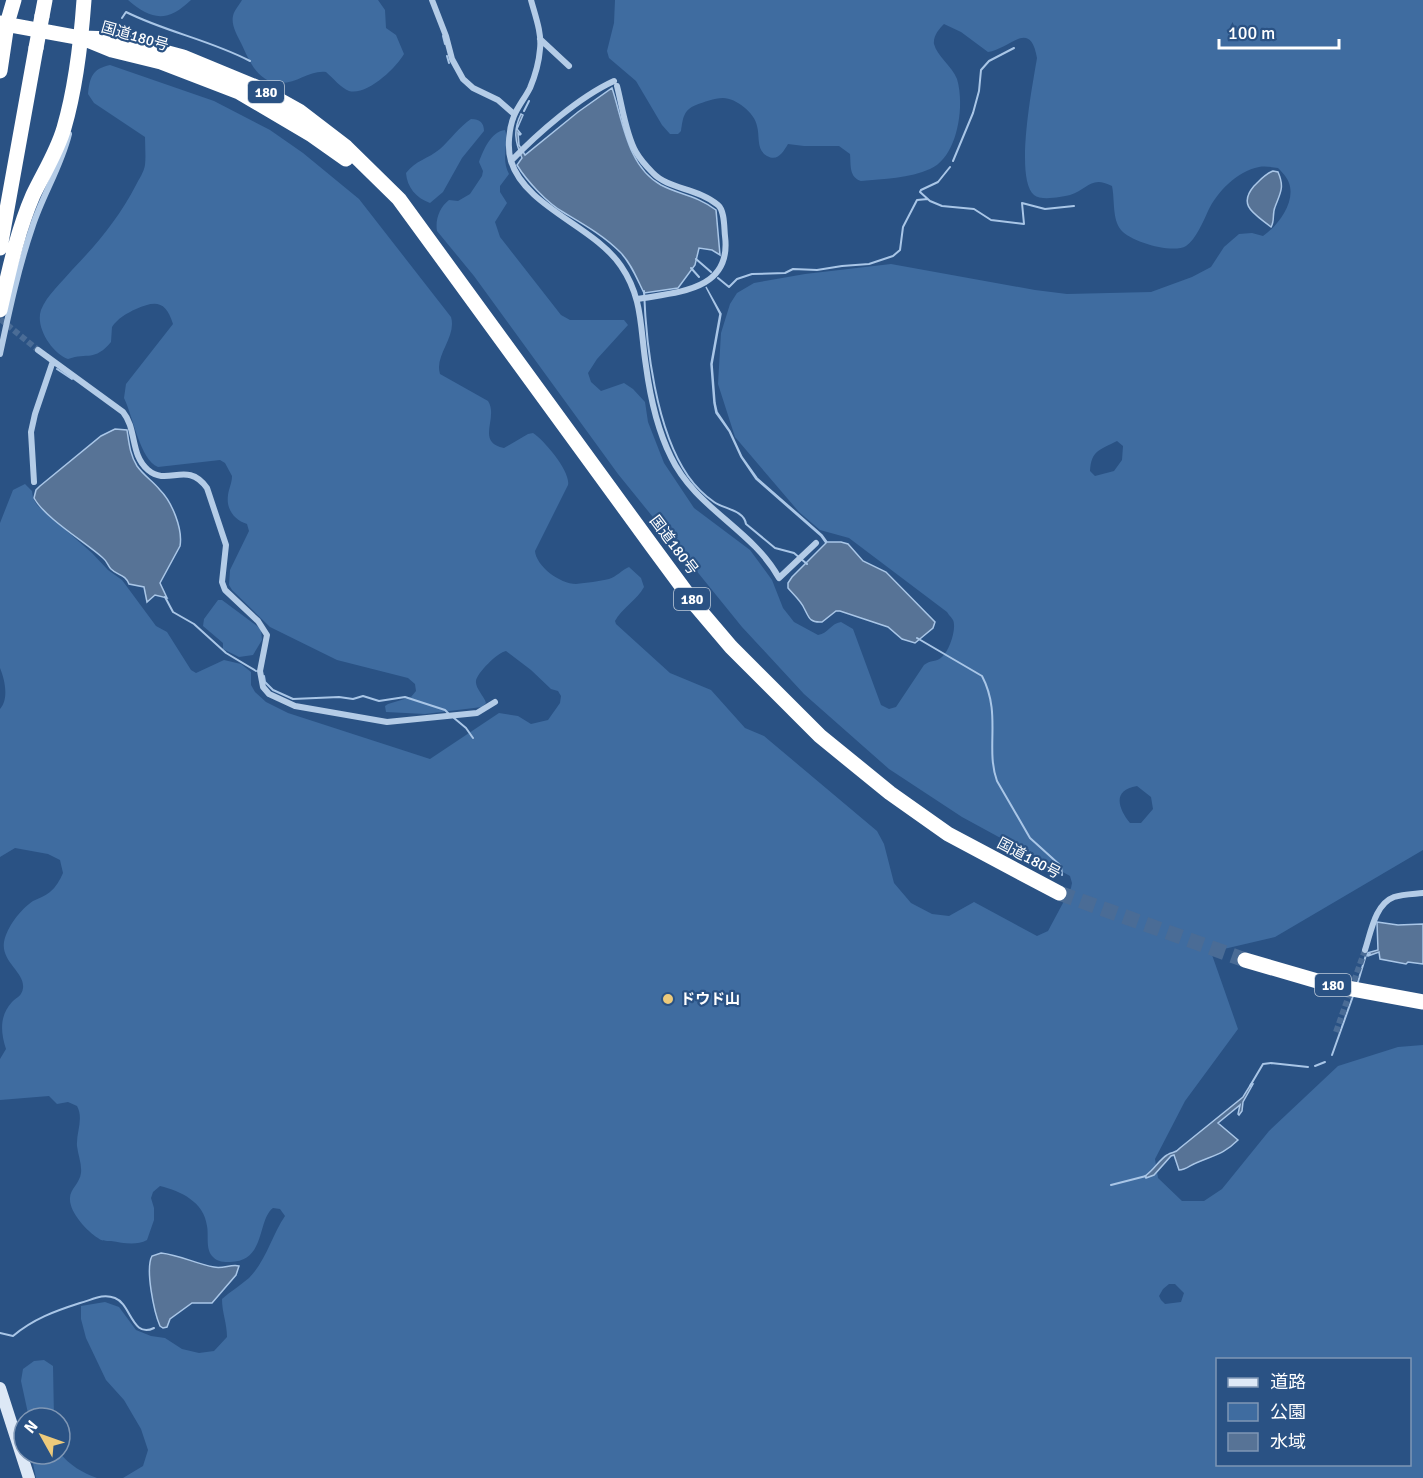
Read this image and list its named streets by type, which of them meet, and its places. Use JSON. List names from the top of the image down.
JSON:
{
  "streets": {
    "highway": ["国道180号", "180"]
  },
  "places": ["ドウド山"],
  "legend": ["道路", "公園", "水域"],
  "scale_bar": "100 m",
  "north": "top left"
}
